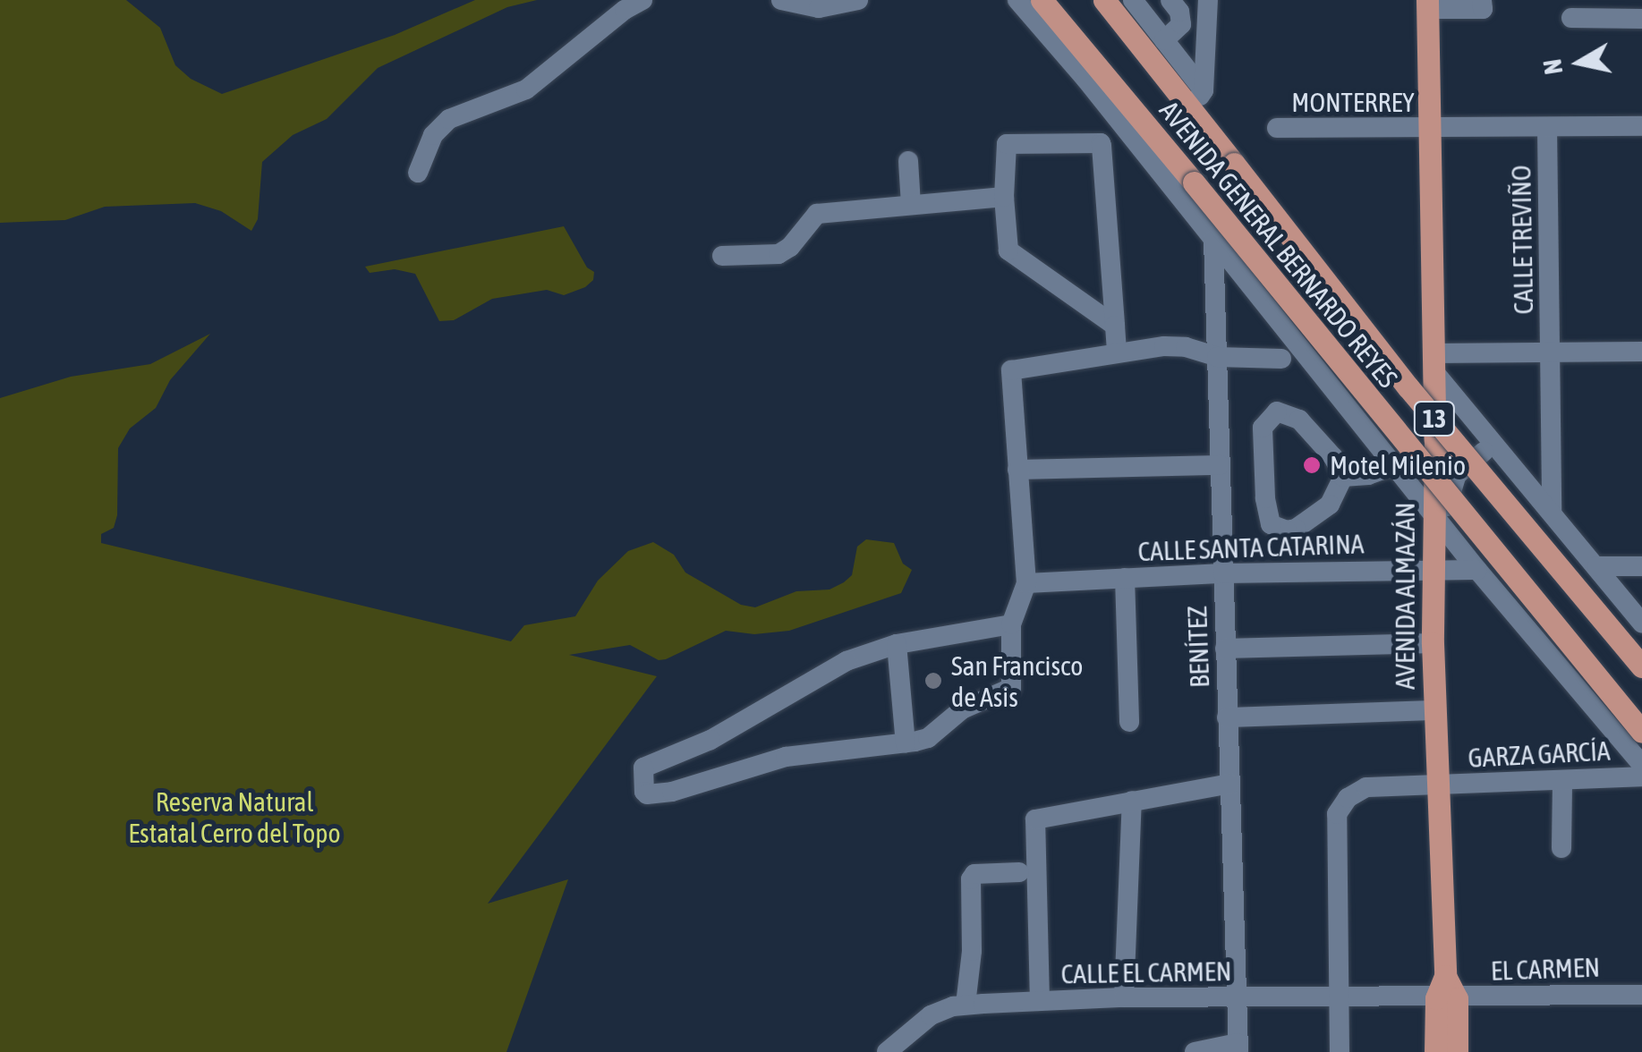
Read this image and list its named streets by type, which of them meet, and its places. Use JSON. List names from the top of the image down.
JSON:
{
  "streets": {
    "main road": ["AVENIDA GENERAL BERNARDO REYES", "13", "AVENIDA ALMAZÁN"],
    "street": [
      "MONTERREY",
      "CALLE TREVIÑO",
      "CALLE SANTA CATARINA",
      "BENÍTEZ",
      "GARZA GARCÍA",
      "EL CARMEN",
      "CALLE EL CARMEN"
    ]
  },
  "crossings": [
    ["MONTERREY", "CALLE TREVIÑO"],
    ["MONTERREY", "AVENIDA ALMAZÁN"],
    ["CALLE SANTA CATARINA", "AVENIDA ALMAZÁN"],
    ["CALLE SANTA CATARINA", "BENÍTEZ"],
    ["AVENIDA ALMAZÁN", "GARZA GARCÍA"],
    ["AVENIDA ALMAZÁN", "EL CARMEN"],
    ["AVENIDA ALMAZÁN", "CALLE EL CARMEN"],
    ["BENÍTEZ", "CALLE EL CARMEN"],
    ["GARZA GARCÍA", "CALLE EL CARMEN"],
    ["EL CARMEN", "CALLE EL CARMEN"]
  ],
  "parks": ["Reserva Natural Estatal Cerro del Topo"],
  "places": ["Motel Milenio", "San Francisco de Asis"],
  "north": "left"
}
